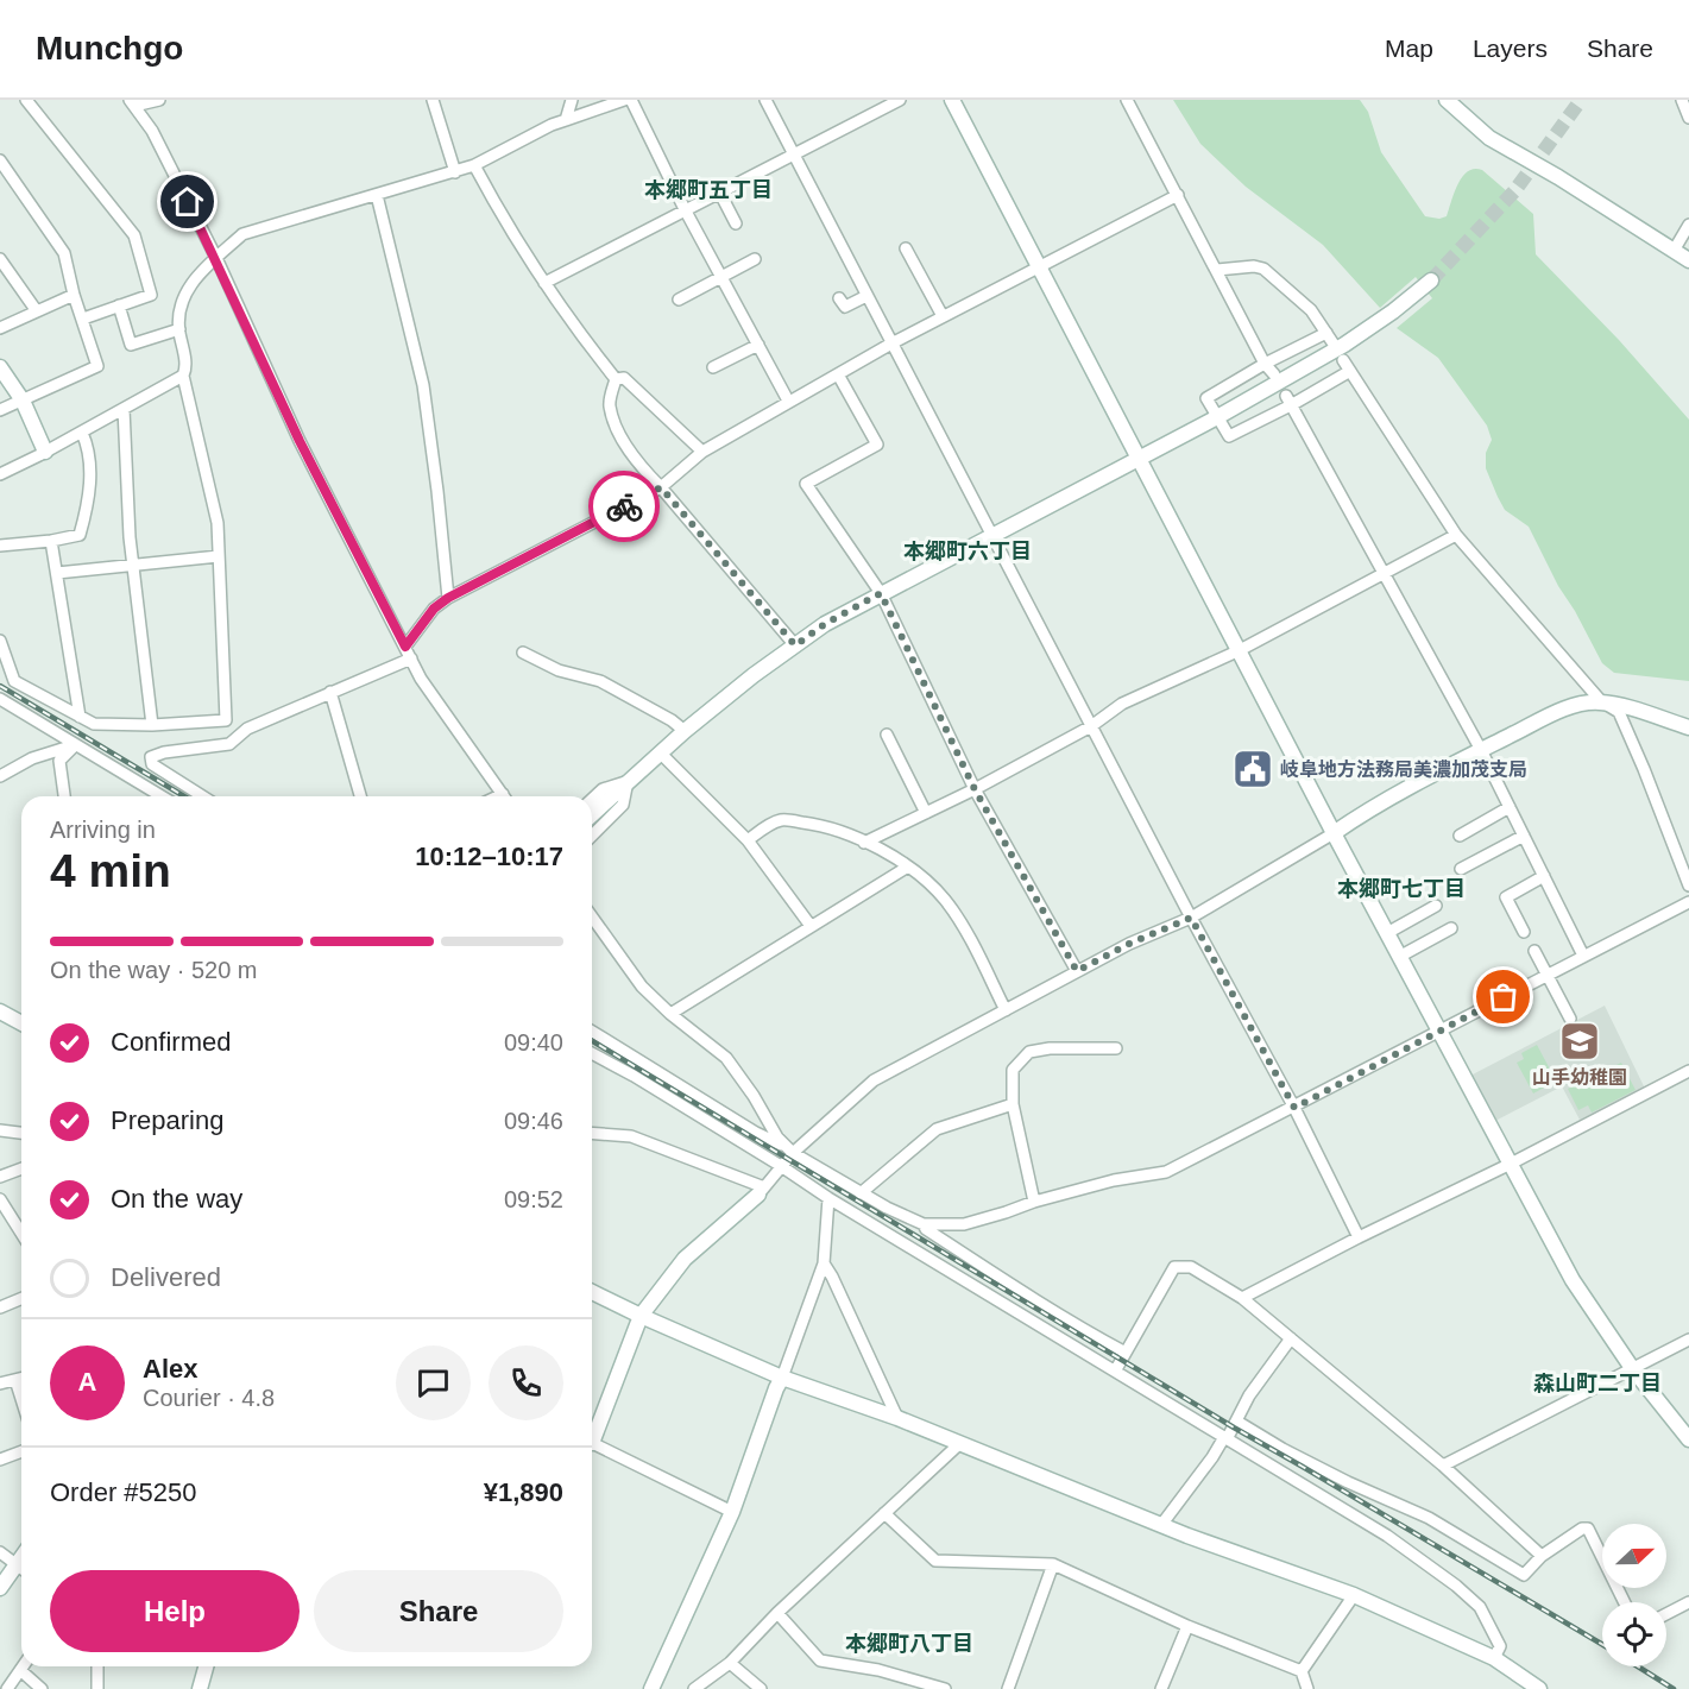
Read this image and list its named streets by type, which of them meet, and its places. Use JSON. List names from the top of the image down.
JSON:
{
  "districts": [
    "本郷町五丁目",
    "本郷町六丁目",
    "本郷町七丁目",
    "森山町二丁目",
    "本郷町八丁目"
  ],
  "places": {
    "public building": ["岐阜地方法務局美濃加茂支局"],
    "school or university": ["山手幼稚園"]
  },
  "north": "right",
  "page": {
    "header": "Munchgo",
    "nav": ["Map", "Layers", "Share"],
    "heading": ["4 min", "Arriving in", "10:12–10:17"],
    "panel": [
      "Alex",
      "Courier · 4.8",
      "Order #5250",
      "¥1,890"
    ],
    "bar": "On the way · 520 m",
    "list": [
      ["Confirmed", "09:40"],
      ["Preparing", "09:46"],
      ["On the way", "09:52"],
      "Delivered"
    ],
    "round": "A",
    "buttons": ["Help", "Share"]
  }
}
